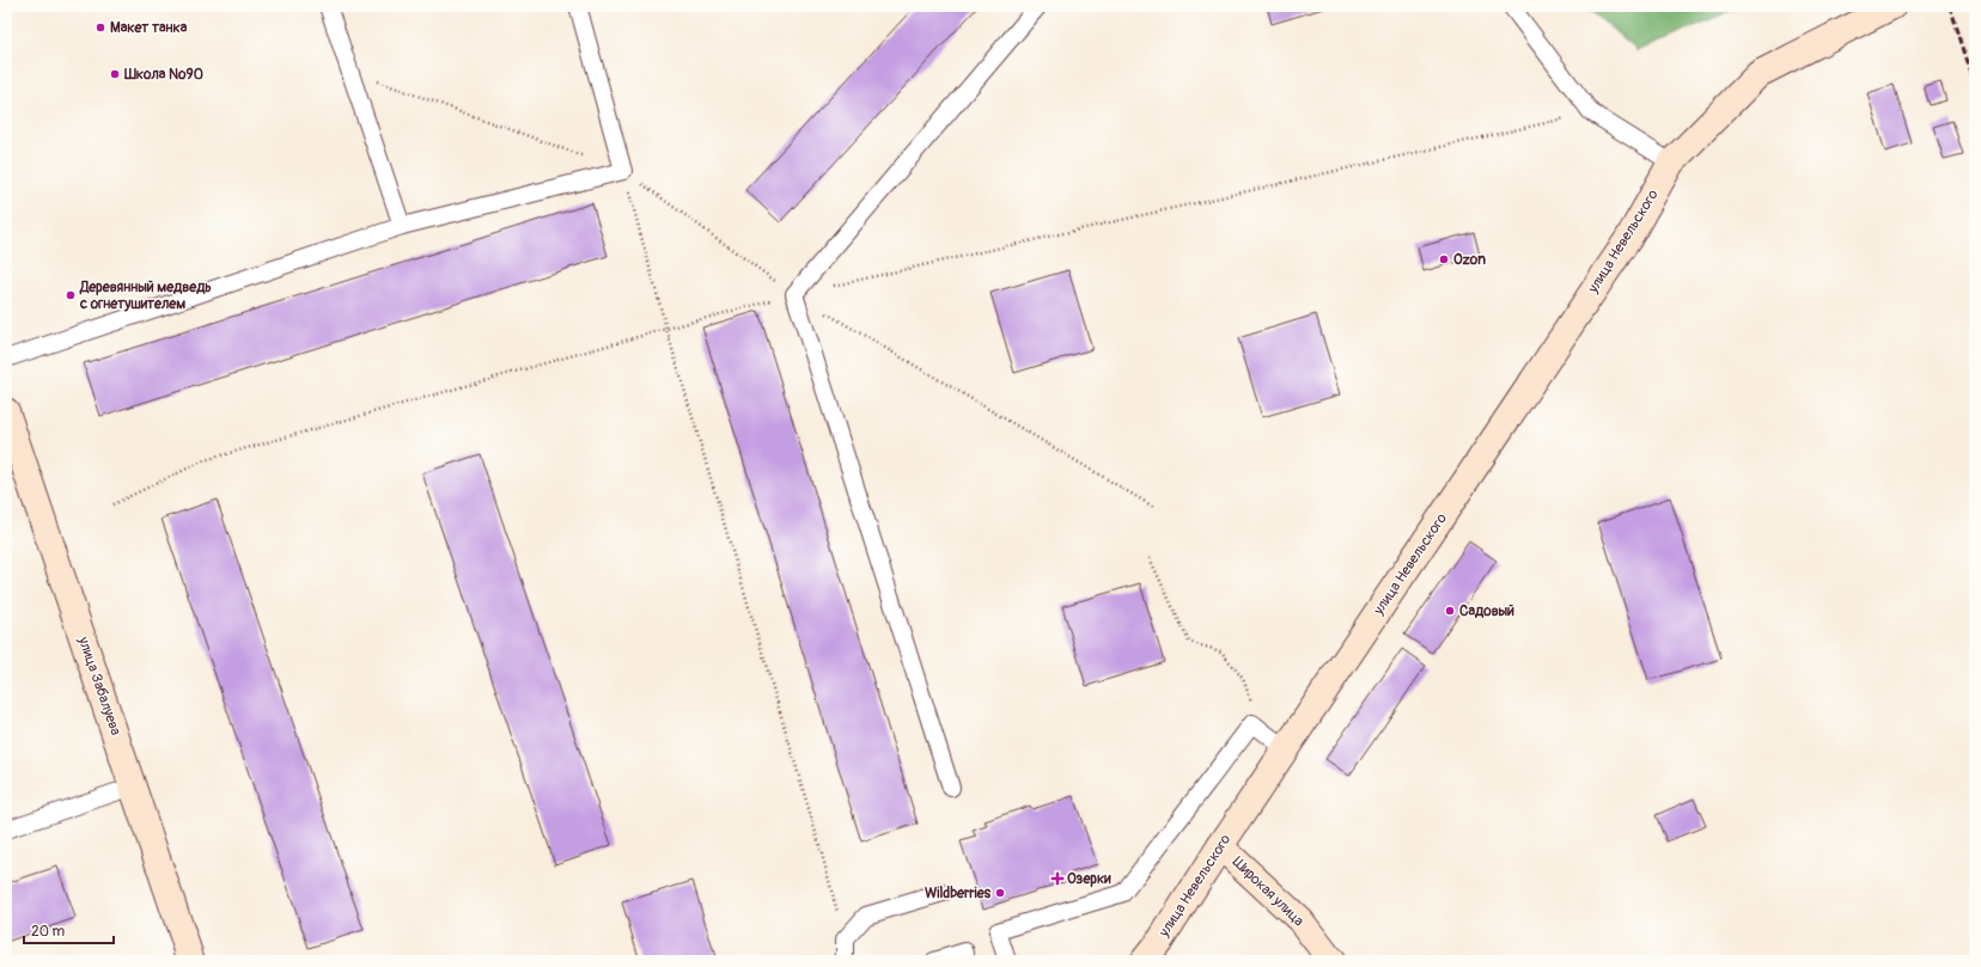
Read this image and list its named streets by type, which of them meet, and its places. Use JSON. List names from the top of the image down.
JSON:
{
  "streets": {
    "street": ["улица Невельского", "улица Забалуева", "Широкая улица"]
  },
  "crossings": [
    ["улица Невельского", "Широкая улица"]
  ],
  "places": {
    "other": [
      "Макет танка",
      "Школа №90",
      "Ozon",
      "Деревянный медведь с огнетушителем",
      "Садовый",
      "Wildberries"
    ],
    "health": ["Озерки"]
  },
  "scale_bar": "20 m"
}
